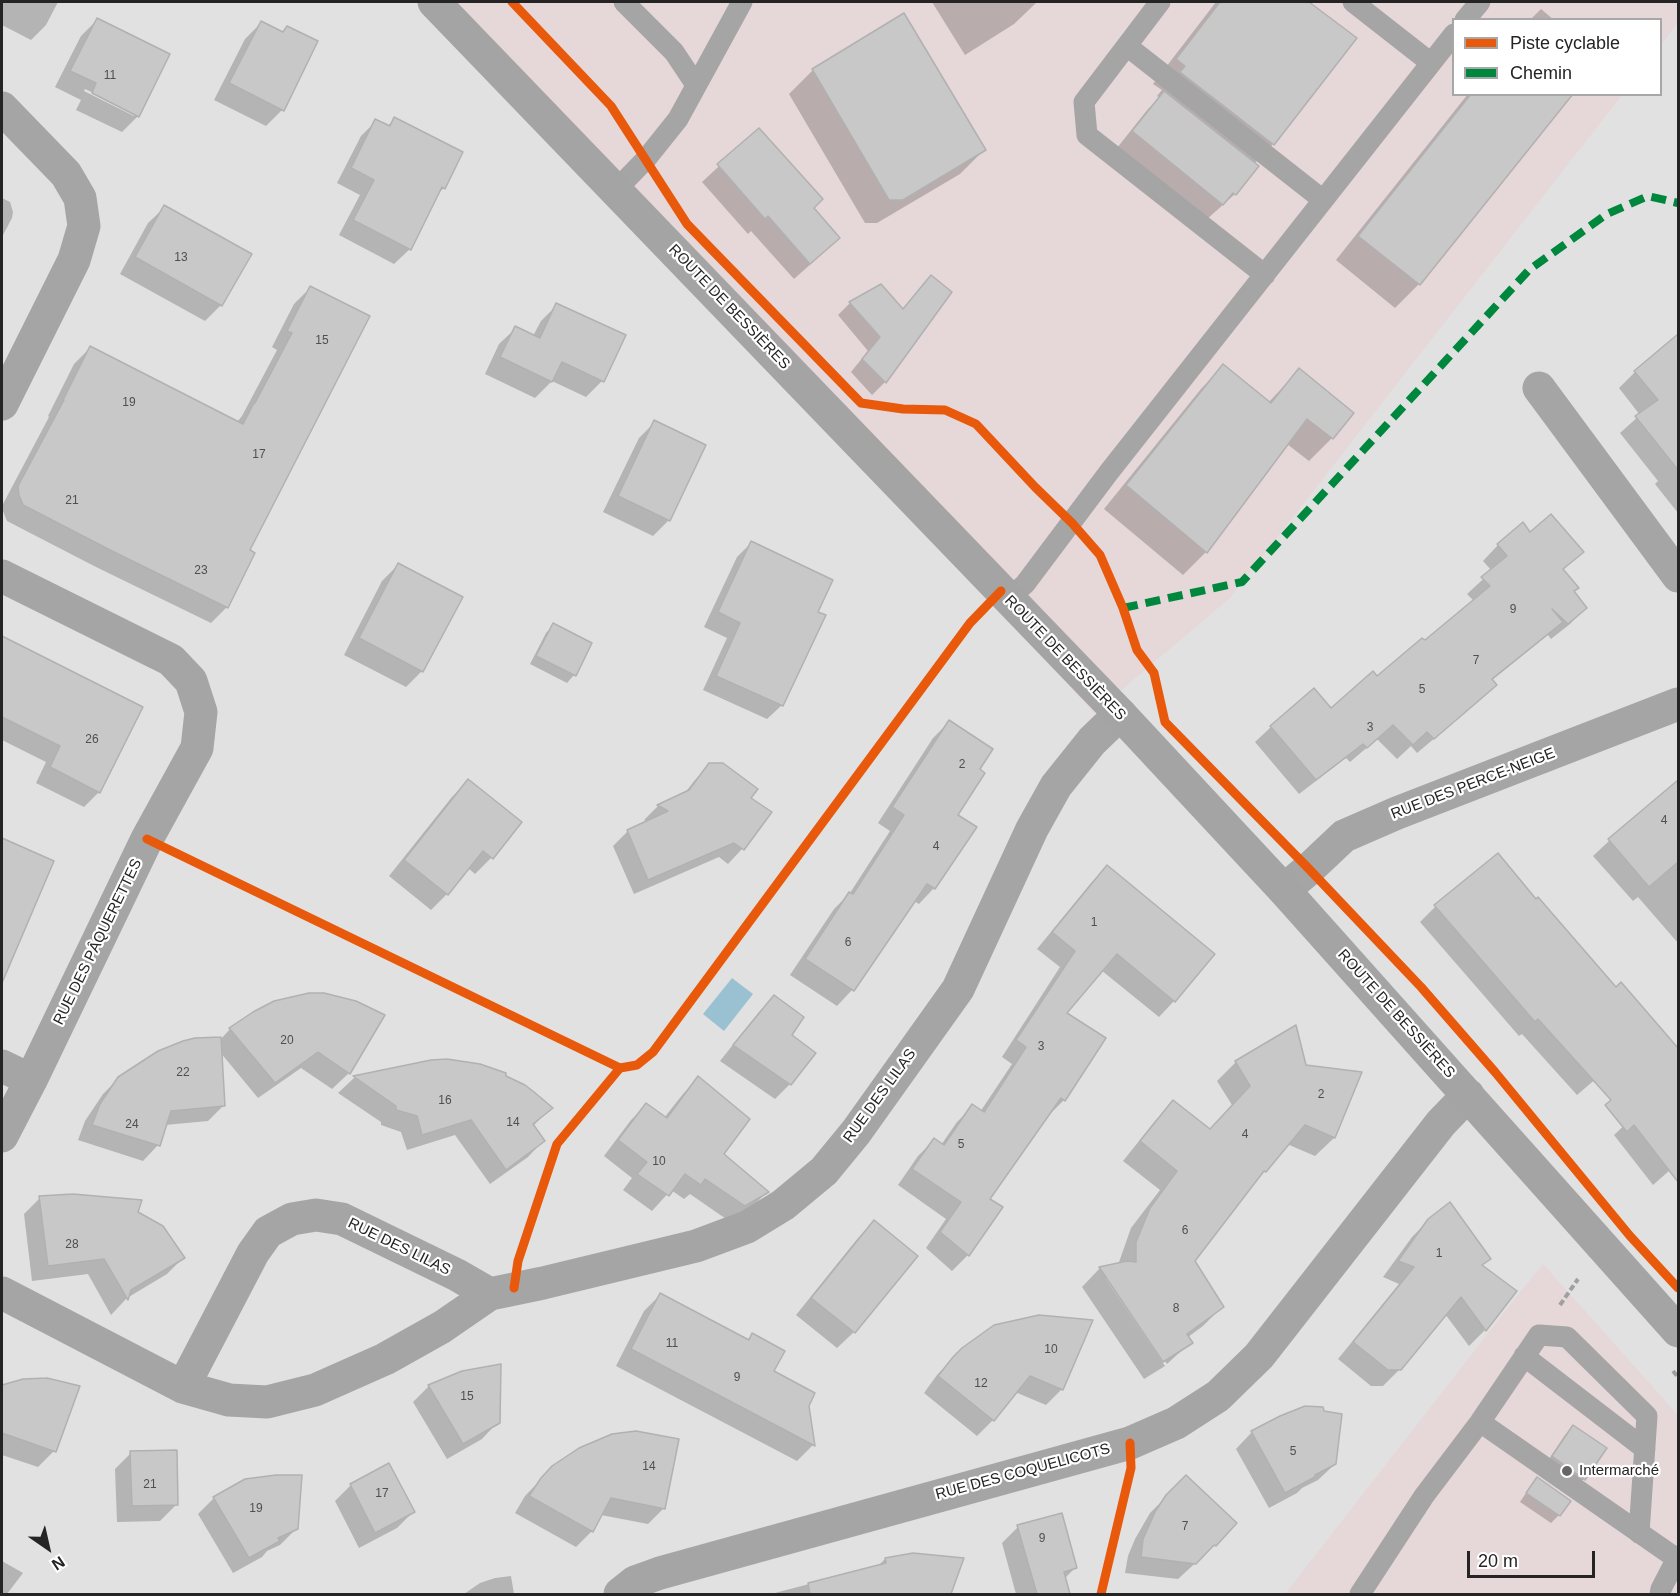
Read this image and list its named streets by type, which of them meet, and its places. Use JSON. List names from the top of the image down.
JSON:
{
  "streets": {
    "main road": ["ROUTE DE BESSIÈRES"],
    "street": [
      "RUE DES PERCE-NEIGE",
      "RUE DES PÂQUERETTES",
      "RUE DES LILAS",
      "RUE DES COQUELICOTS"
    ]
  },
  "crossings": [
    ["ROUTE DE BESSIÈRES", "RUE DES PERCE-NEIGE"],
    ["ROUTE DE BESSIÈRES", "RUE DES LILAS"],
    ["ROUTE DE BESSIÈRES", "RUE DES COQUELICOTS"]
  ],
  "places": ["Intermarché"],
  "house_numbers": [
    "11",
    "13",
    "15",
    "19",
    "17",
    "21",
    "23",
    "9",
    "7",
    "5",
    "3",
    "26",
    "2",
    "4",
    "4",
    "1",
    "6",
    "20",
    "3",
    "22",
    "2",
    "16",
    "14",
    "24",
    "4",
    "5",
    "10",
    "6",
    "28",
    "1",
    "8",
    "11",
    "10",
    "9",
    "12",
    "15",
    "5",
    "14",
    "21",
    "17",
    "19",
    "7",
    "9"
  ],
  "legend": ["Piste cyclable", "Chemin"],
  "scale_bar": "20 m",
  "north": "bottom right"
}
